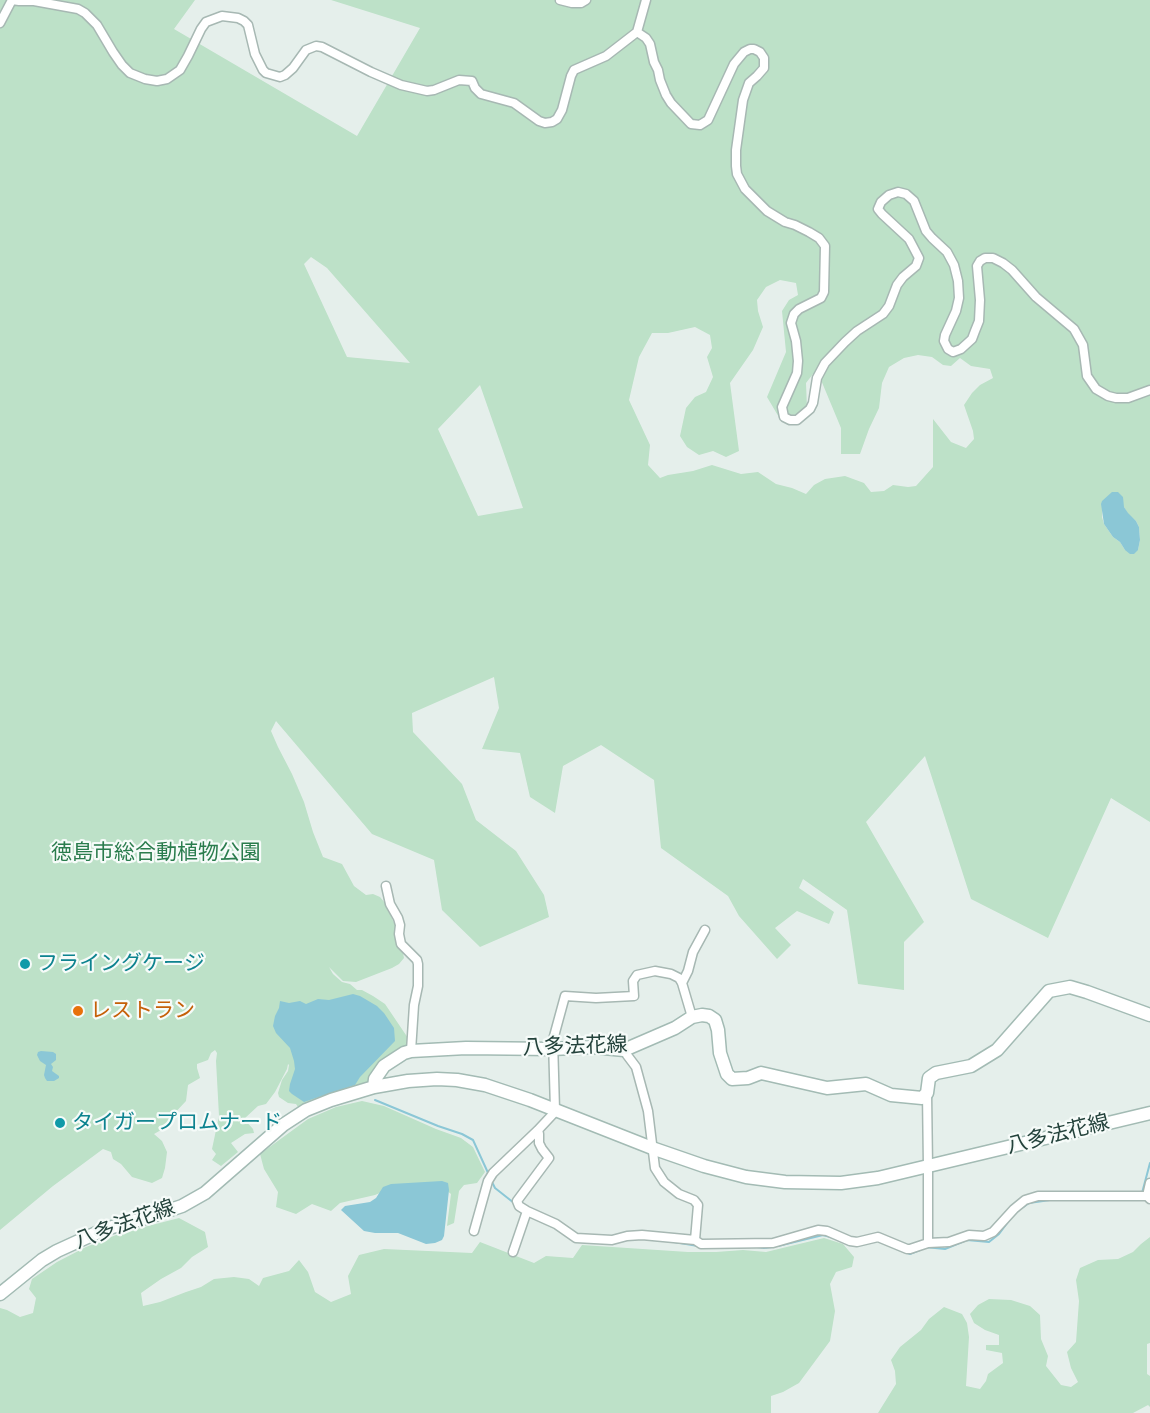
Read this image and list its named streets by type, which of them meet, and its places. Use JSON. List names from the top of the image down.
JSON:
{
  "streets": {
    "main road": ["八多法花線"]
  },
  "parks": ["徳島市総合動植物公園"],
  "places": ["フライングケージ", "レストラン", "タイガープロムナード"]
}
